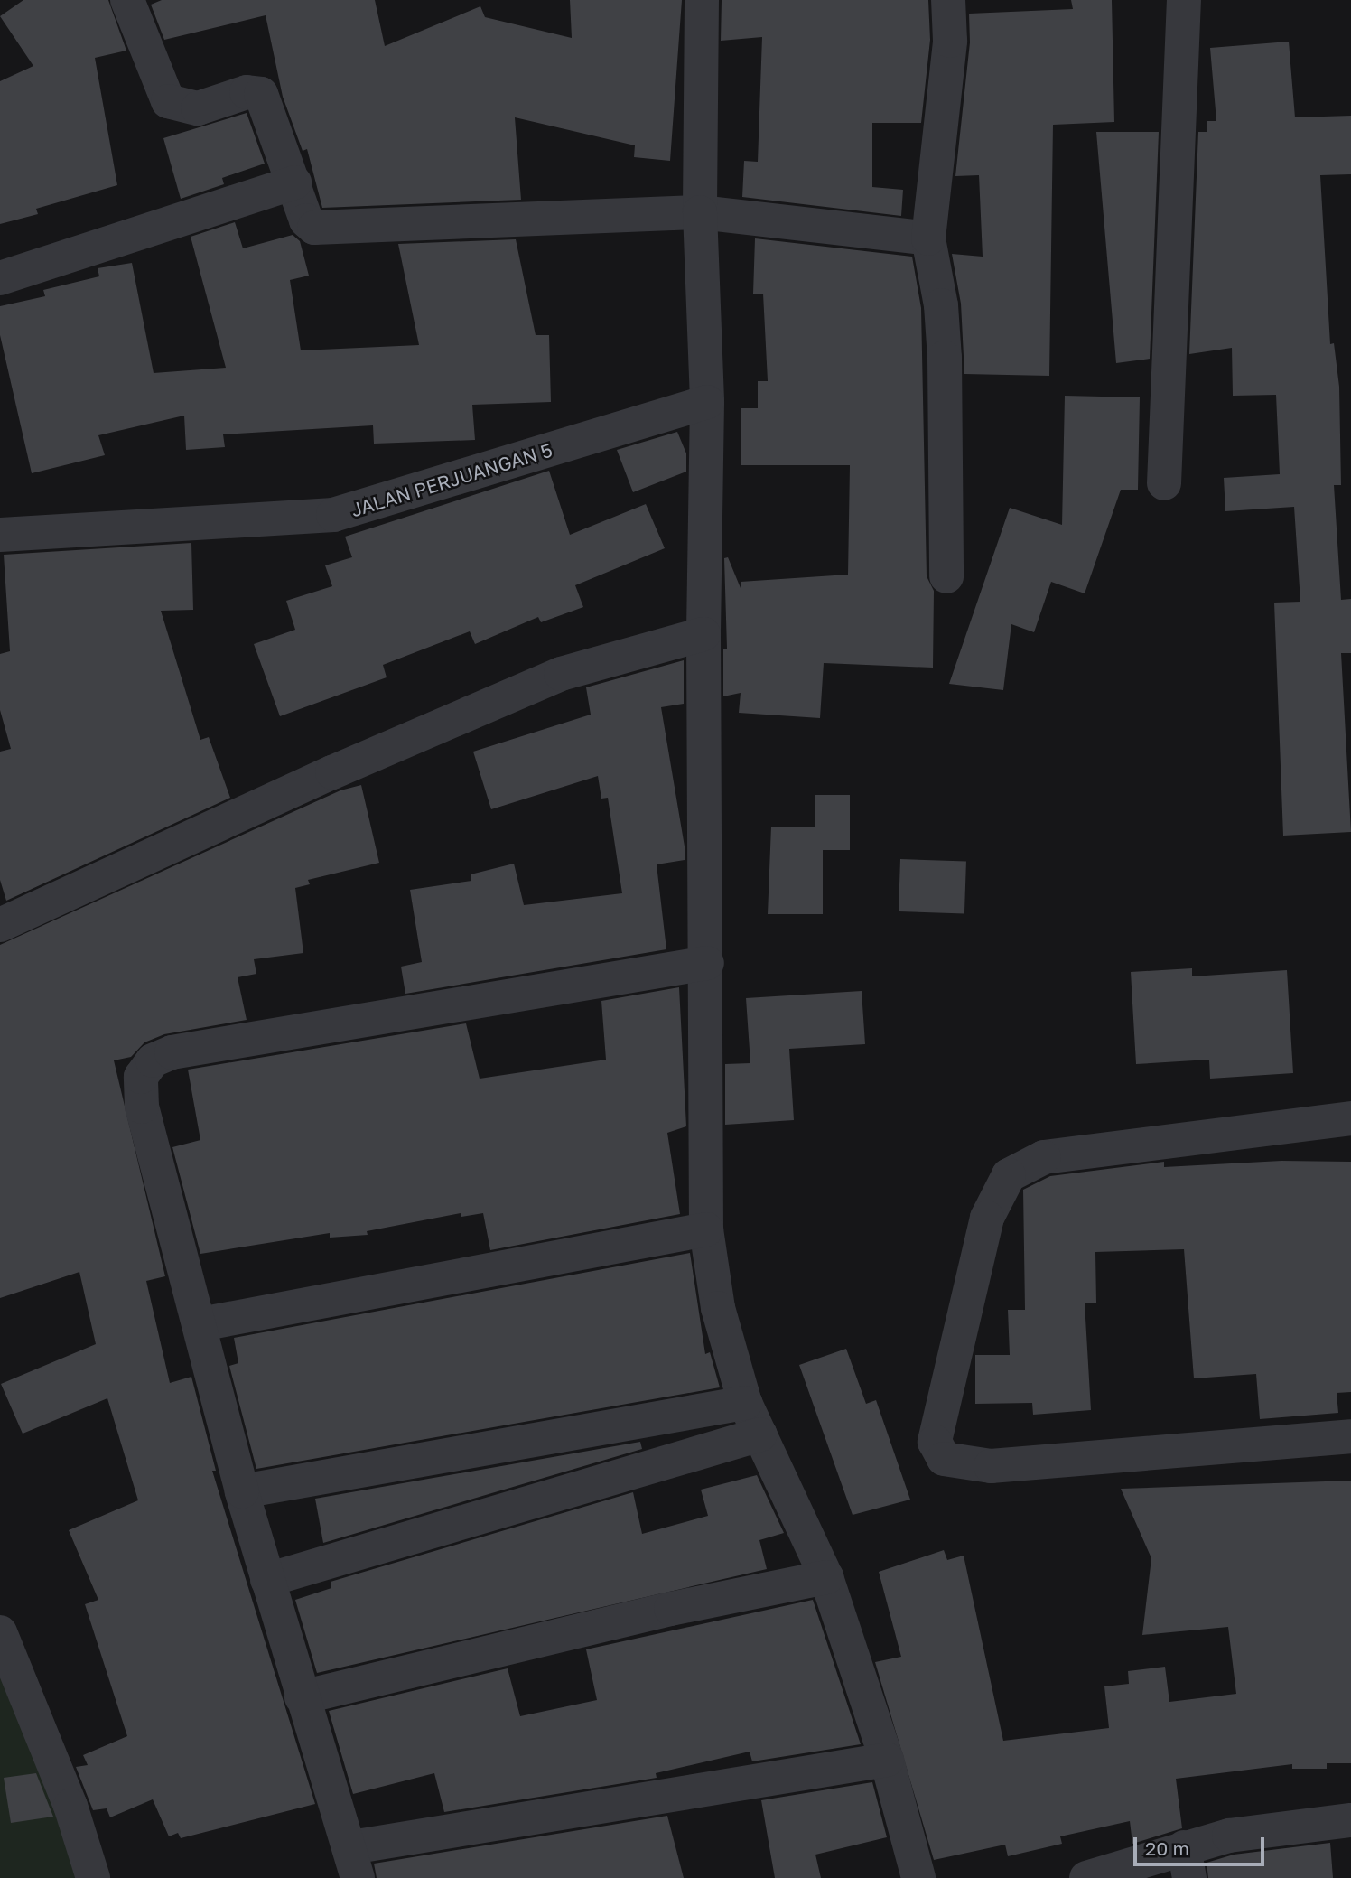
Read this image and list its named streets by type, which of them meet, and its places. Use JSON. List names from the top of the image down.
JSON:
{
  "streets": {
    "street": ["JALAN PERJUANGAN 5"]
  },
  "scale_bar": "20 m"
}
